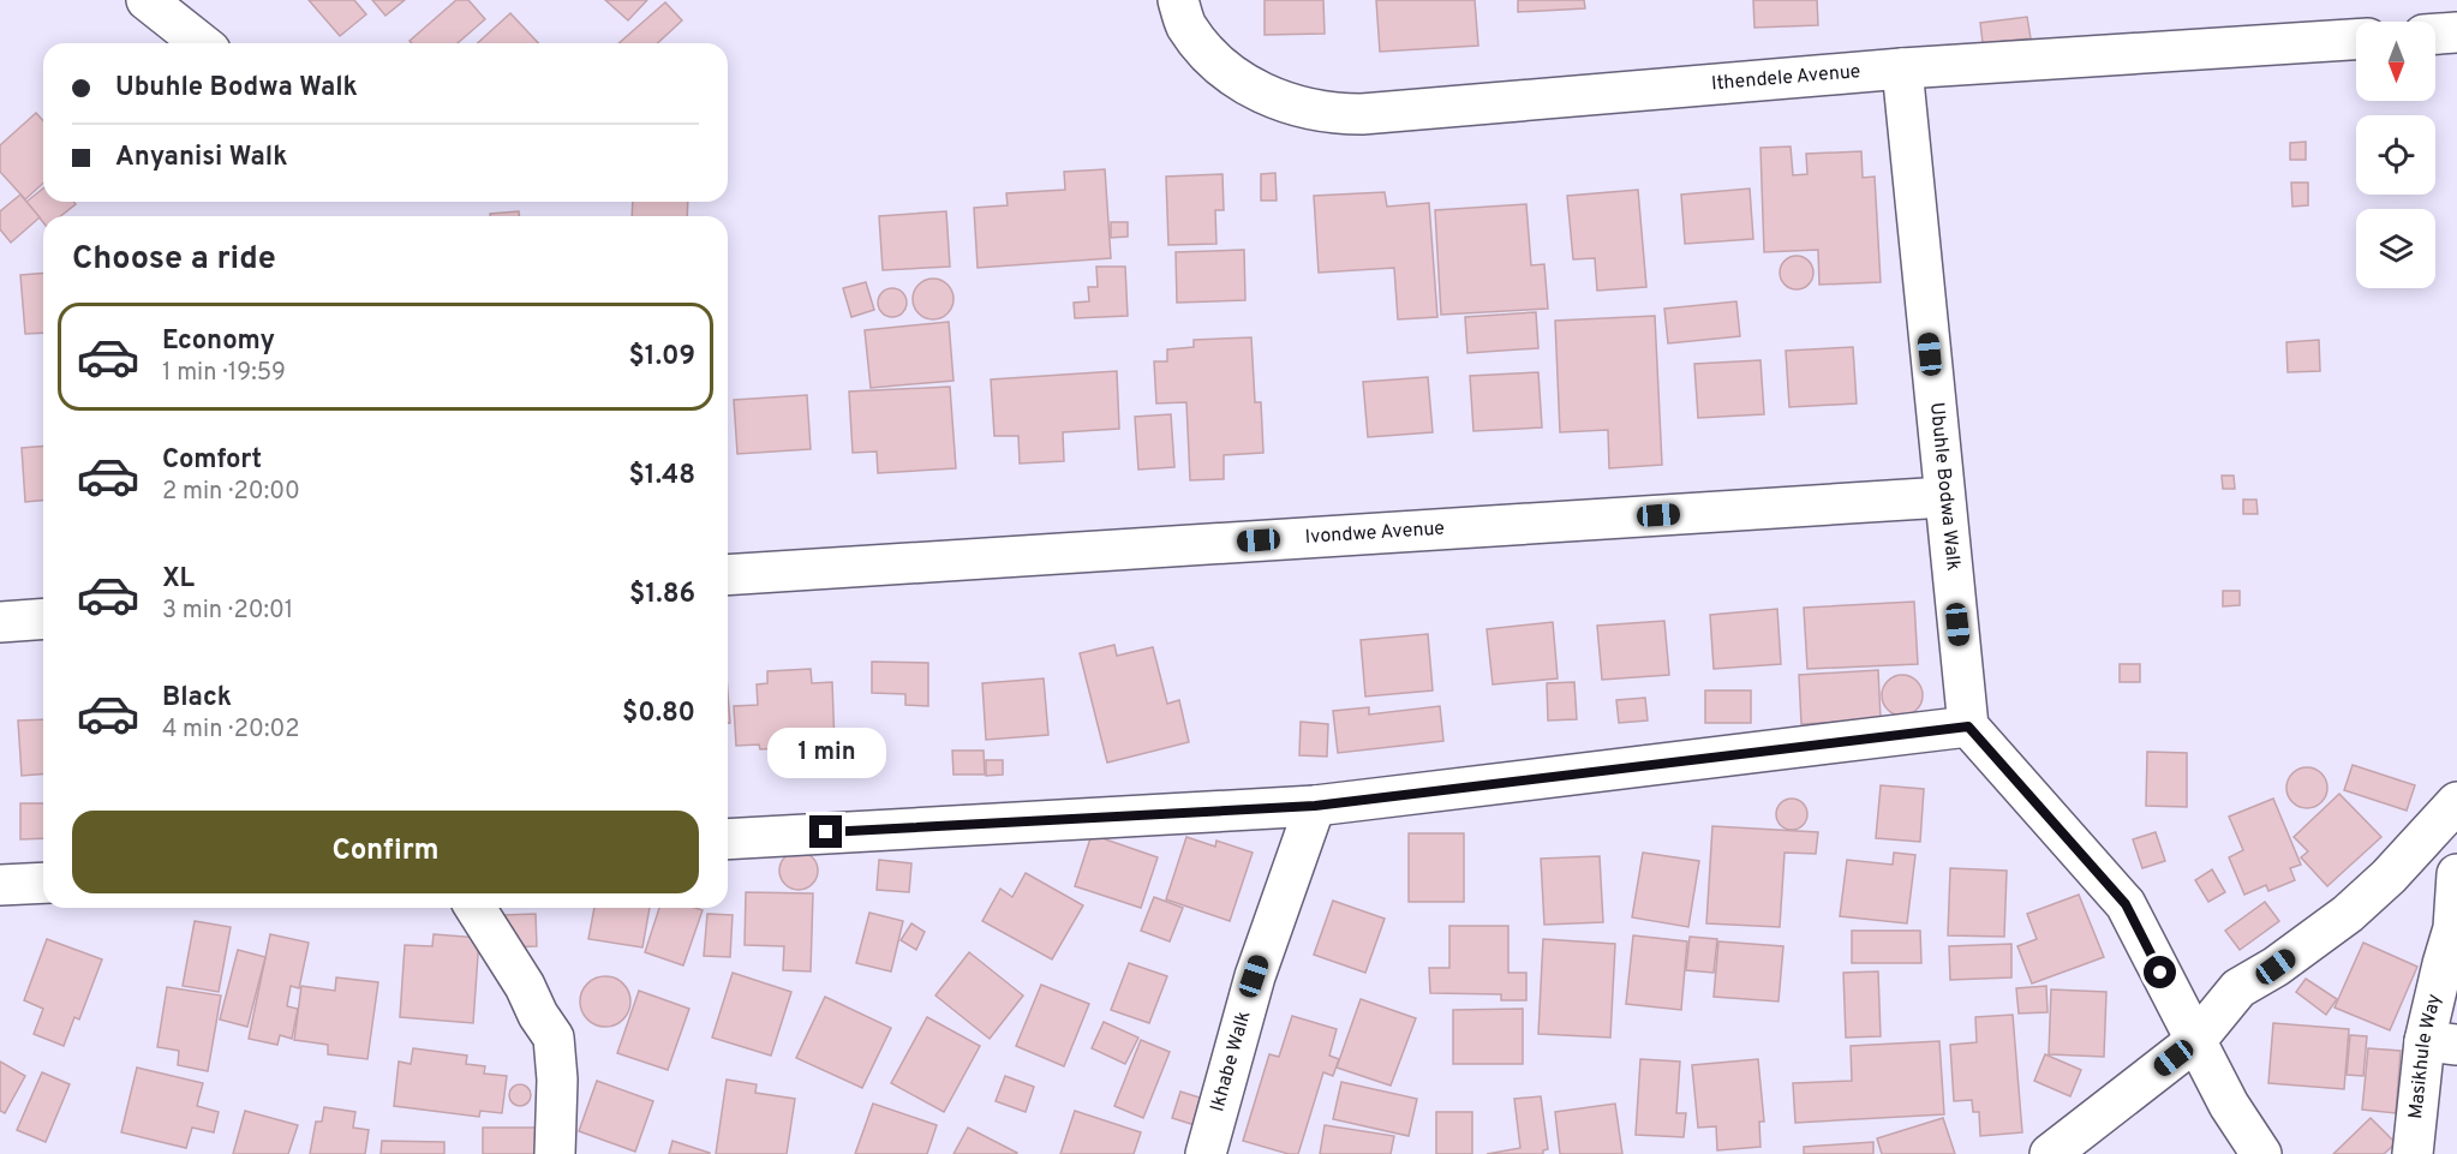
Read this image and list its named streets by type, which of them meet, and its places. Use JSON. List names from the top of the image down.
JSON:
{
  "streets": {
    "street": [
      "Ithendele Avenue",
      "Ubuhle Bodwa Walk",
      "Ivondwe Avenue",
      "Masikhule Way",
      "Ikhabe Walk"
    ]
  },
  "crossings": [
    ["Ithendele Avenue", "Ubuhle Bodwa Walk"],
    ["Ubuhle Bodwa Walk", "Ivondwe Avenue"]
  ],
  "north": "bottom",
  "page": {
    "banner": ["Ubuhle Bodwa Walk", "Anyanisi Walk"],
    "heading": "Choose a ride",
    "list": [
      {
        "name": "Economy",
        "note": "1 min · 19:59",
        "value": "$1.09"
      },
      {
        "name": "Comfort",
        "note": "2 min · 20:00",
        "value": "$1.48"
      },
      {
        "name": "XL",
        "note": "3 min · 20:01",
        "value": "$1.86"
      },
      {
        "name": "Black",
        "note": "4 min · 20:02",
        "value": "$0.80"
      }
    ],
    "bubble": "1 min",
    "buttons": "Confirm"
  }
}
